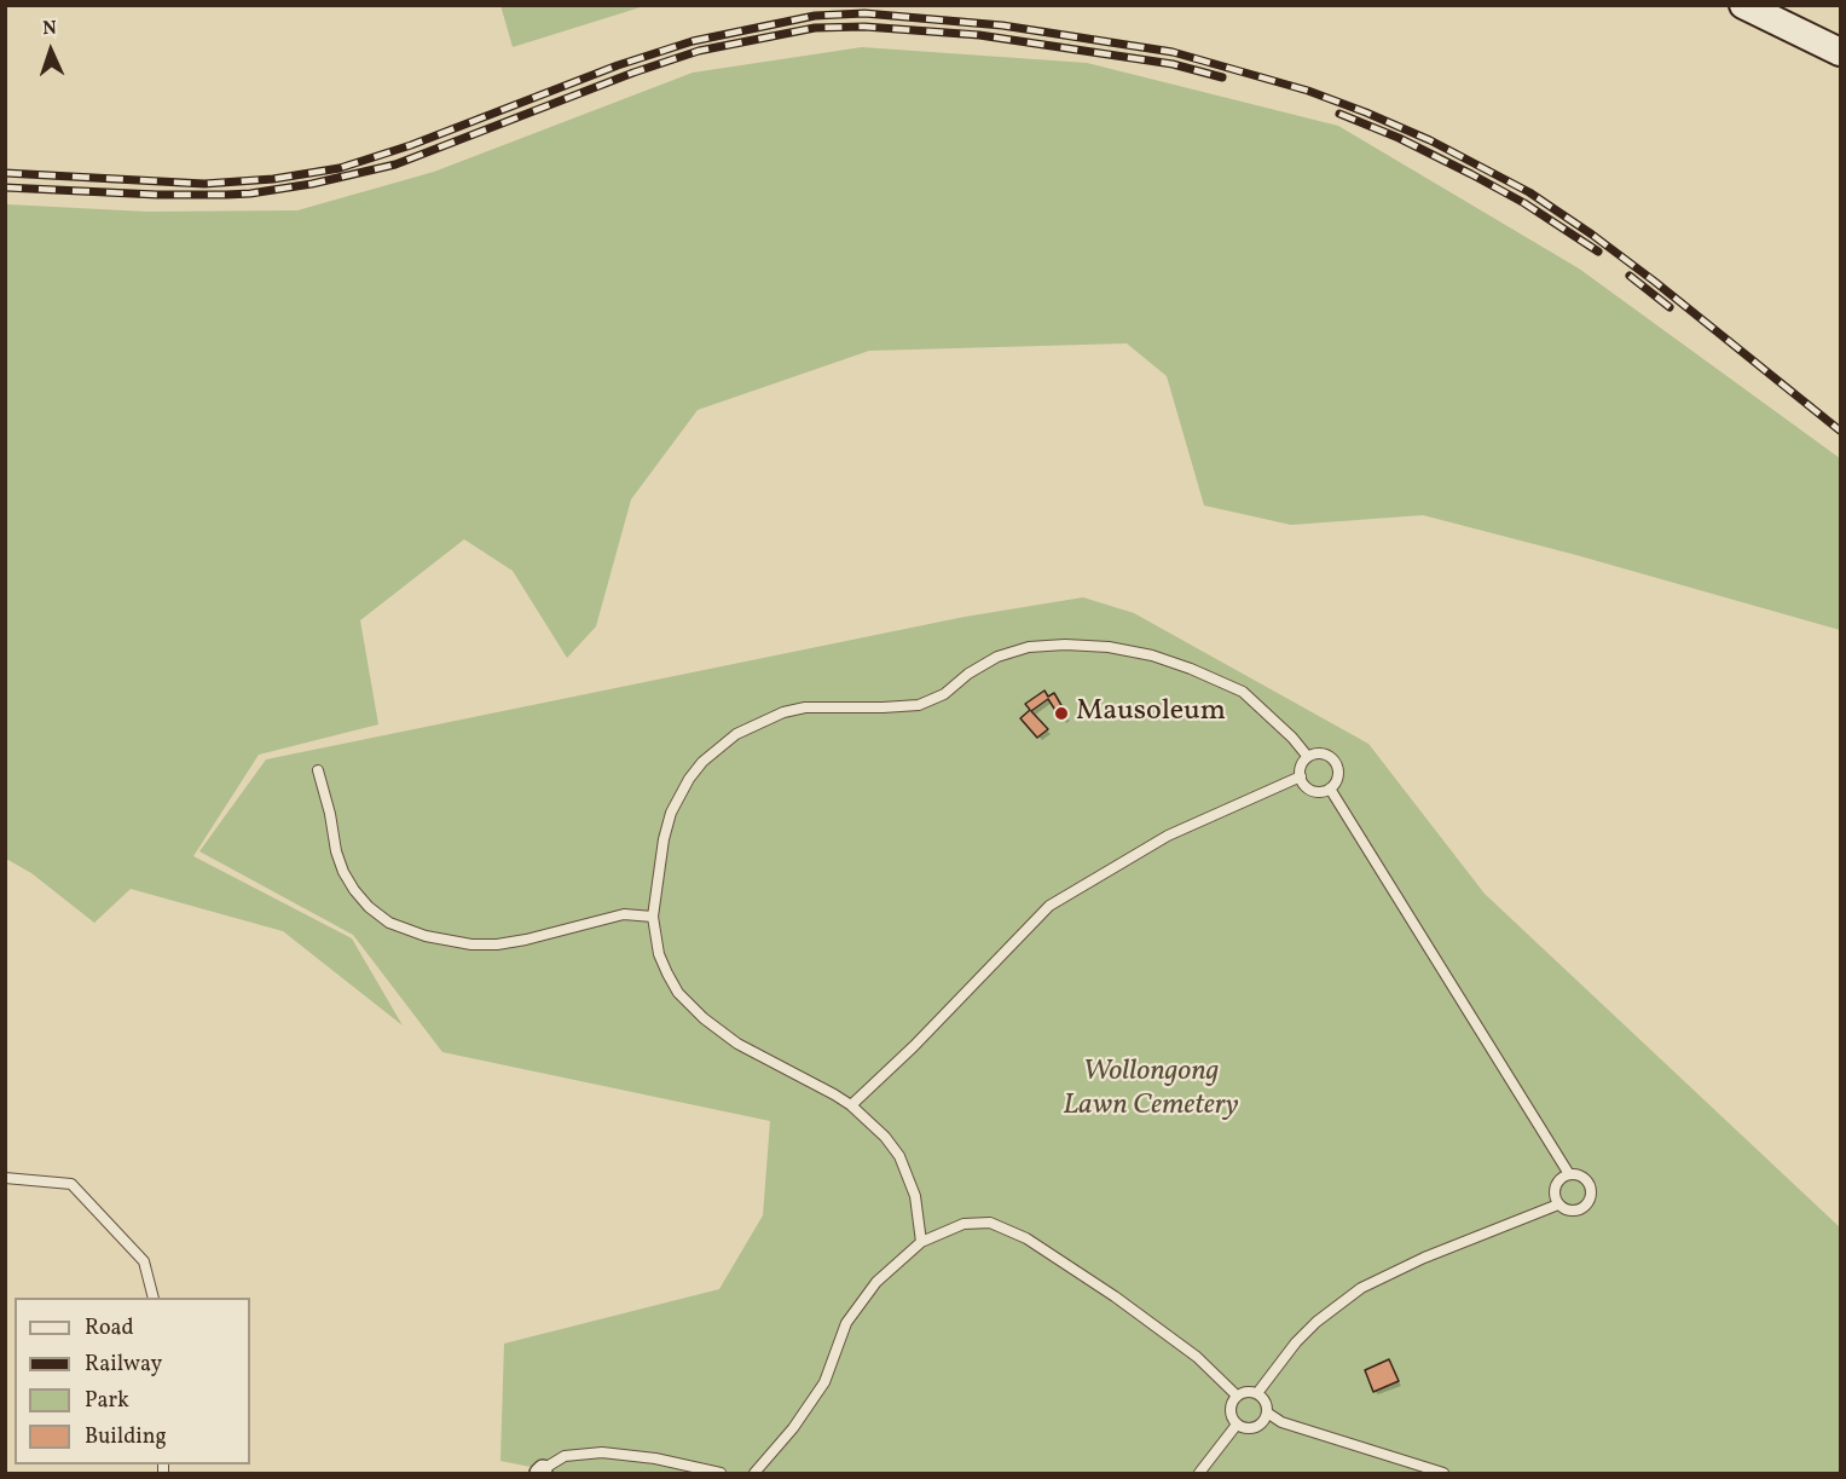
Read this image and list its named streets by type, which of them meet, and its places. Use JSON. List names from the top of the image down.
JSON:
{
  "parks": ["Wollongong Lawn Cemetery"],
  "places": ["Mausoleum"],
  "legend": [
    "Road",
    "Railway",
    "Park",
    "Building"
  ],
  "north": "top"
}
